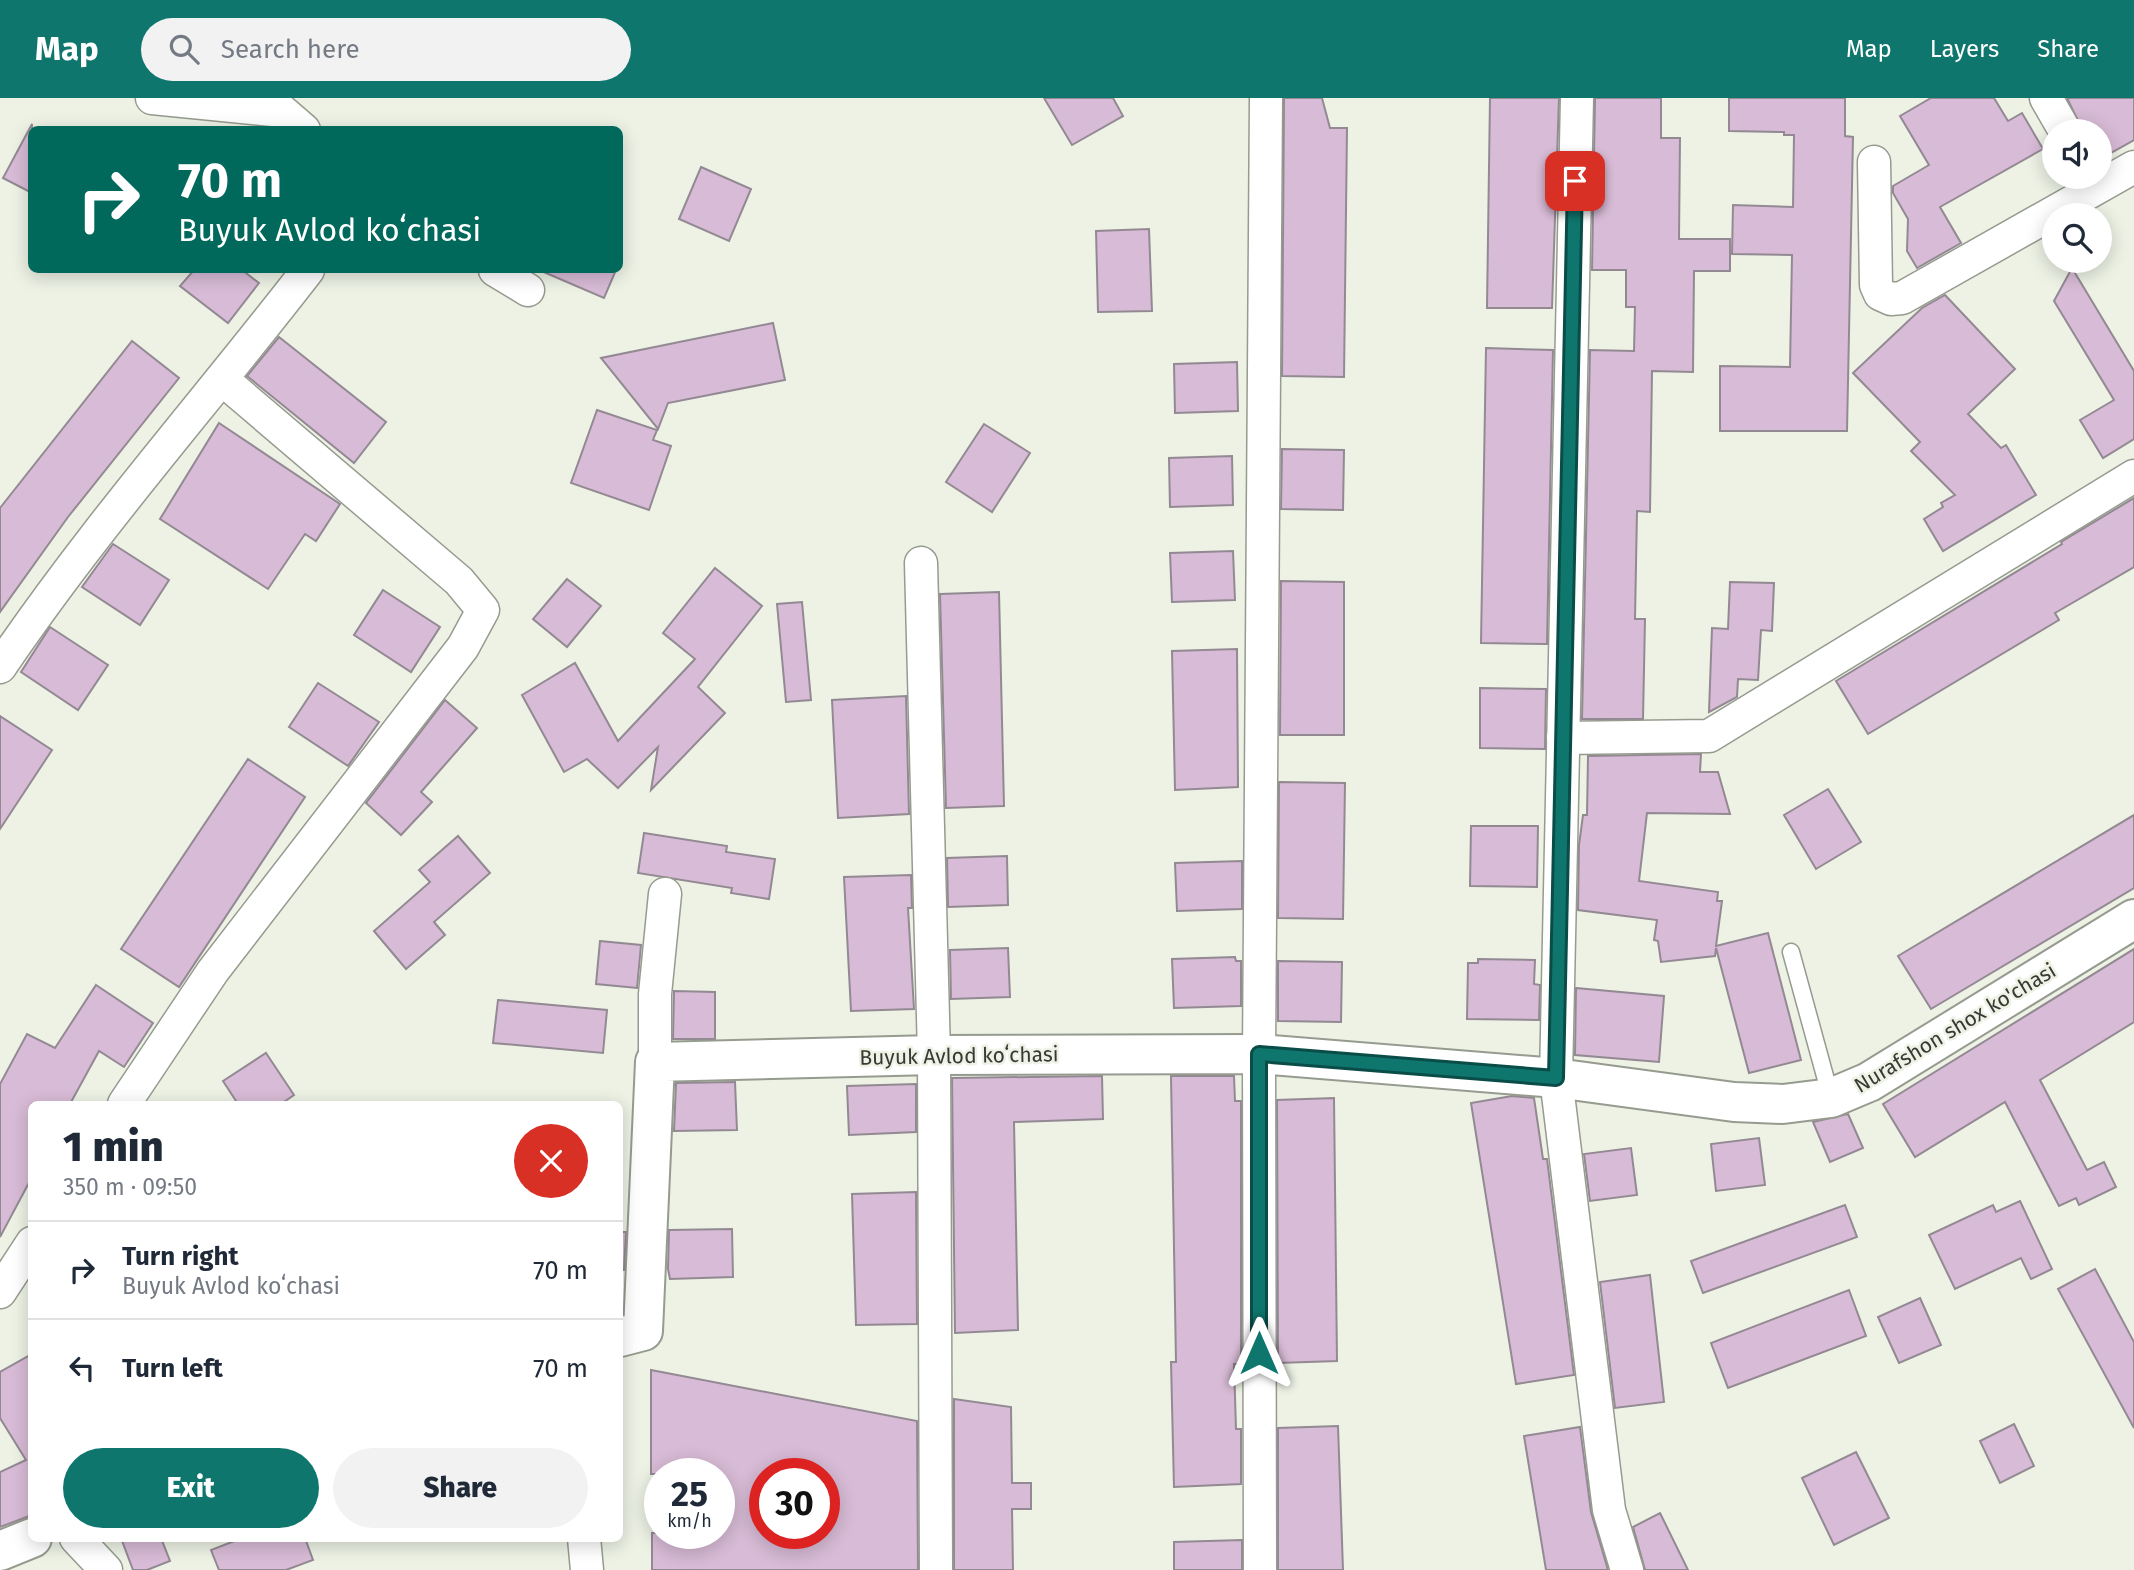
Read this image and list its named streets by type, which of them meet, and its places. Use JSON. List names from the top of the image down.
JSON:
{
  "streets": {
    "street": ["Nurafshon shox ko'chasi", "Buyuk Avlod koʻchasi"]
  },
  "crossings": [
    ["Nurafshon shox ko'chasi", "Buyuk Avlod koʻchasi"]
  ],
  "page": {
    "header": "Map",
    "search": "Search here",
    "nav": ["Map", "Layers", "Share"],
    "turn": ["70 m", "Buyuk Avlod koʻchasi"],
    "heading": ["1 min", "350 m · 09:50"],
    "list": [
      {
        "name": "Turn right",
        "note": "Buyuk Avlod koʻchasi",
        "value": "70 m"
      },
      {
        "name": "Turn left",
        "value": "70 m"
      }
    ],
    "buttons": ["Exit", "Share"],
    "speed": "25 km/h",
    "limit": "30"
  }
}
